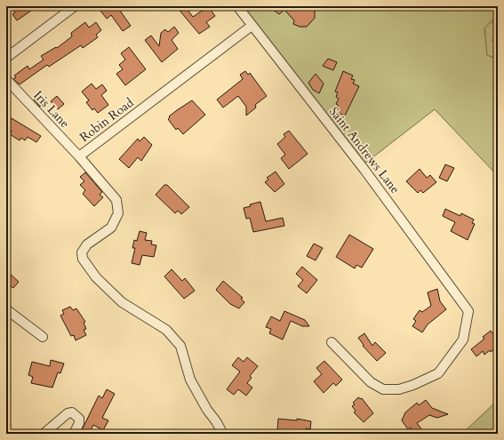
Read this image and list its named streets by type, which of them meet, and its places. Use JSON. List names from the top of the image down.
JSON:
{
  "streets": {
    "street": ["Iris Lane", "Robin Road", "Saint Andrews Lane"]
  },
  "crossings": [
    ["Iris Lane", "Robin Road"],
    ["Robin Road", "Saint Andrews Lane"]
  ]
}
